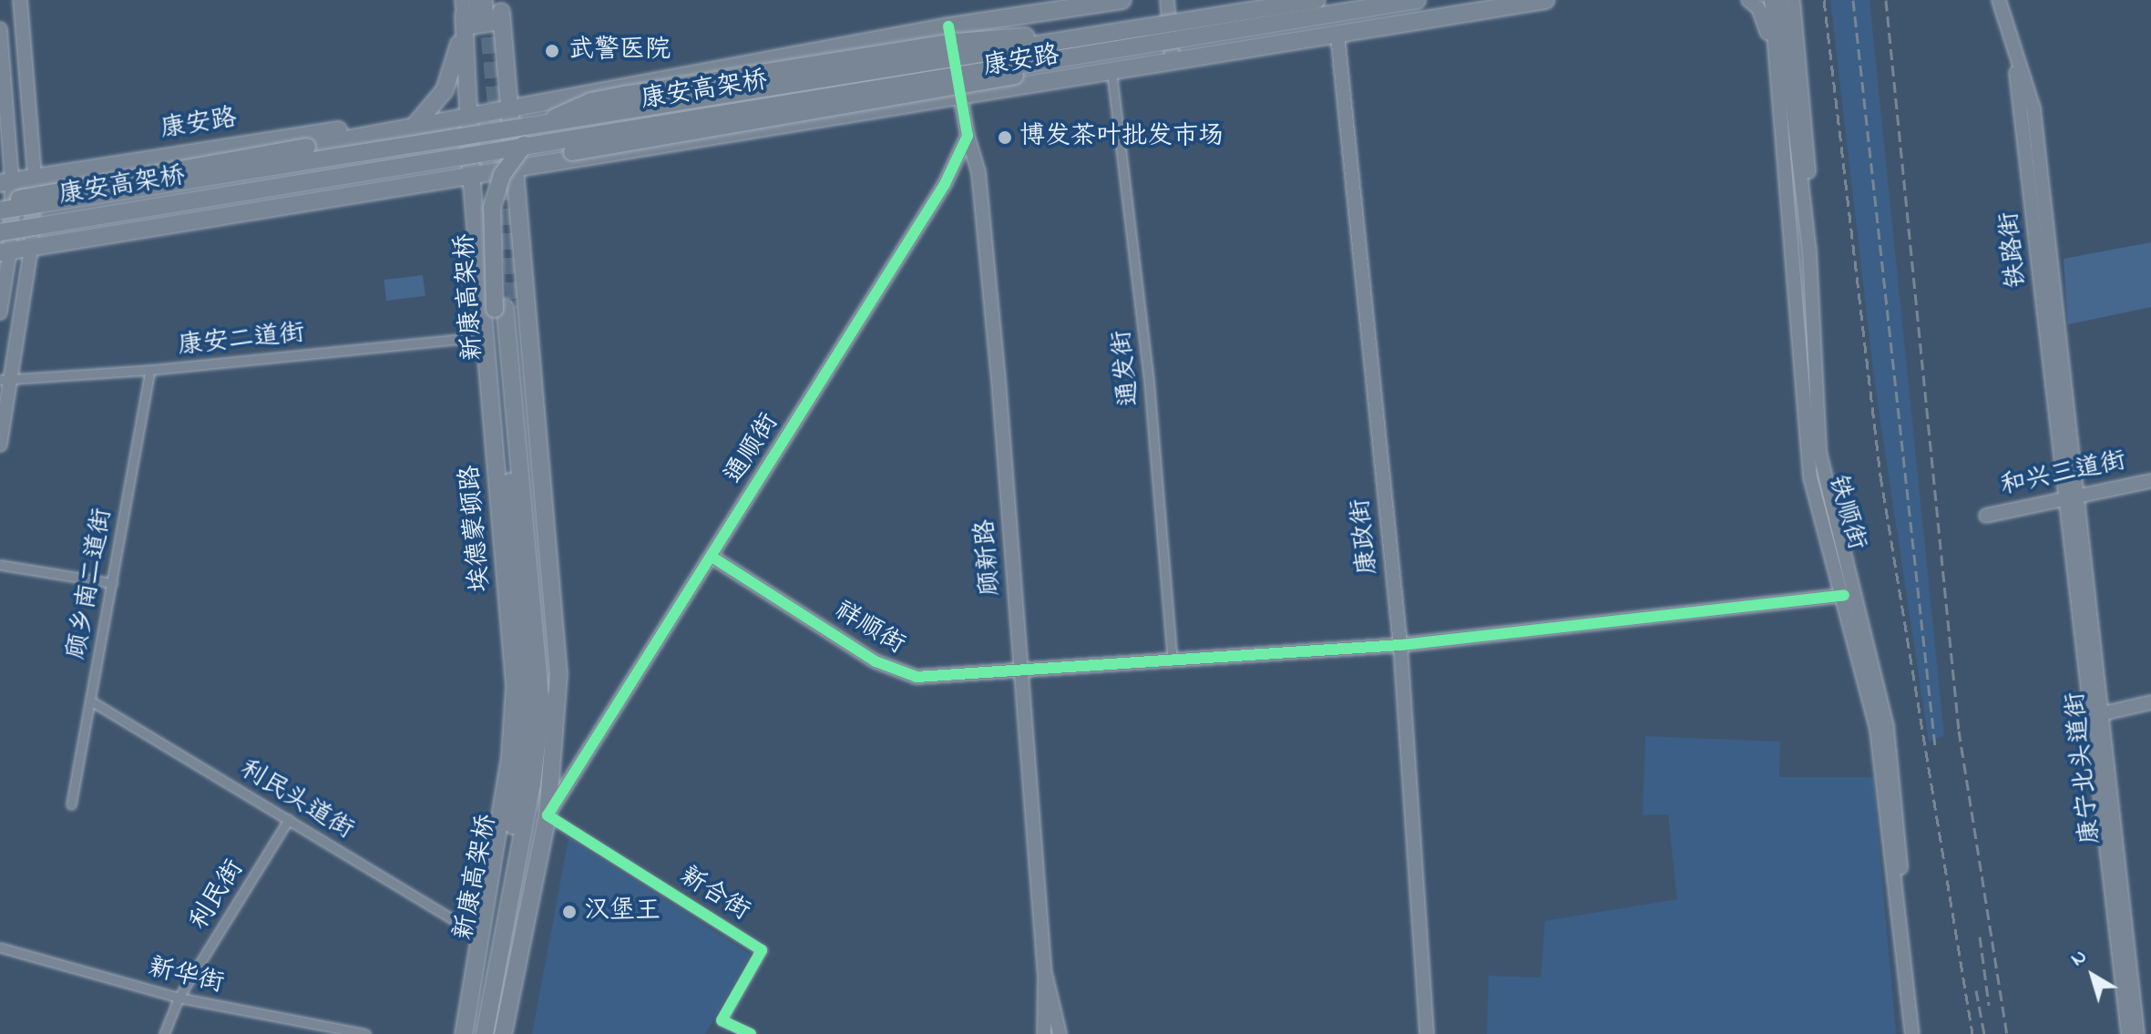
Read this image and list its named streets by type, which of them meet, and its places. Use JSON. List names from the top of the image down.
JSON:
{
  "streets": {
    "highway": [
      "康安路",
      "康安高架桥",
      "新康高架桥",
      "埃德蒙顿路"
    ],
    "main road": [
      "铁路街",
      "通顺街",
      "和兴三道街",
      "铁顺街",
      "康政街",
      "顾新路",
      "祥顺街",
      "康宁北头道街"
    ],
    "street": [
      "康安二道街",
      "通发街",
      "顾乡南二道街",
      "利民头道街",
      "新合街",
      "利民街",
      "新华街"
    ]
  },
  "crossings": [
    ["康安路", "通发街"],
    ["康安路", "埃德蒙顿路"],
    ["康安路", "康政街"],
    ["康安高架桥", "新康高架桥"],
    ["铁路街", "和兴三道街"],
    ["铁路街", "康宁北头道街"],
    ["康安二道街", "埃德蒙顿路"],
    ["康安二道街", "顾乡南二道街"],
    ["通发街", "祥顺街"],
    ["通顺街", "埃德蒙顿路"],
    ["通顺街", "顾新路"],
    ["通顺街", "祥顺街"],
    ["通顺街", "新合街"],
    ["和兴三道街", "康宁北头道街"],
    ["铁顺街", "祥顺街"],
    ["埃德蒙顿路", "利民头道街"],
    ["埃德蒙顿路", "新合街"],
    ["康政街", "祥顺街"],
    ["顾新路", "祥顺街"],
    ["顾乡南二道街", "利民头道街"],
    ["利民头道街", "利民街"],
    ["利民街", "新华街"]
  ],
  "places": ["武警医院", "博发茶叶批发市场", "汉堡王"],
  "north": "top left"
}
